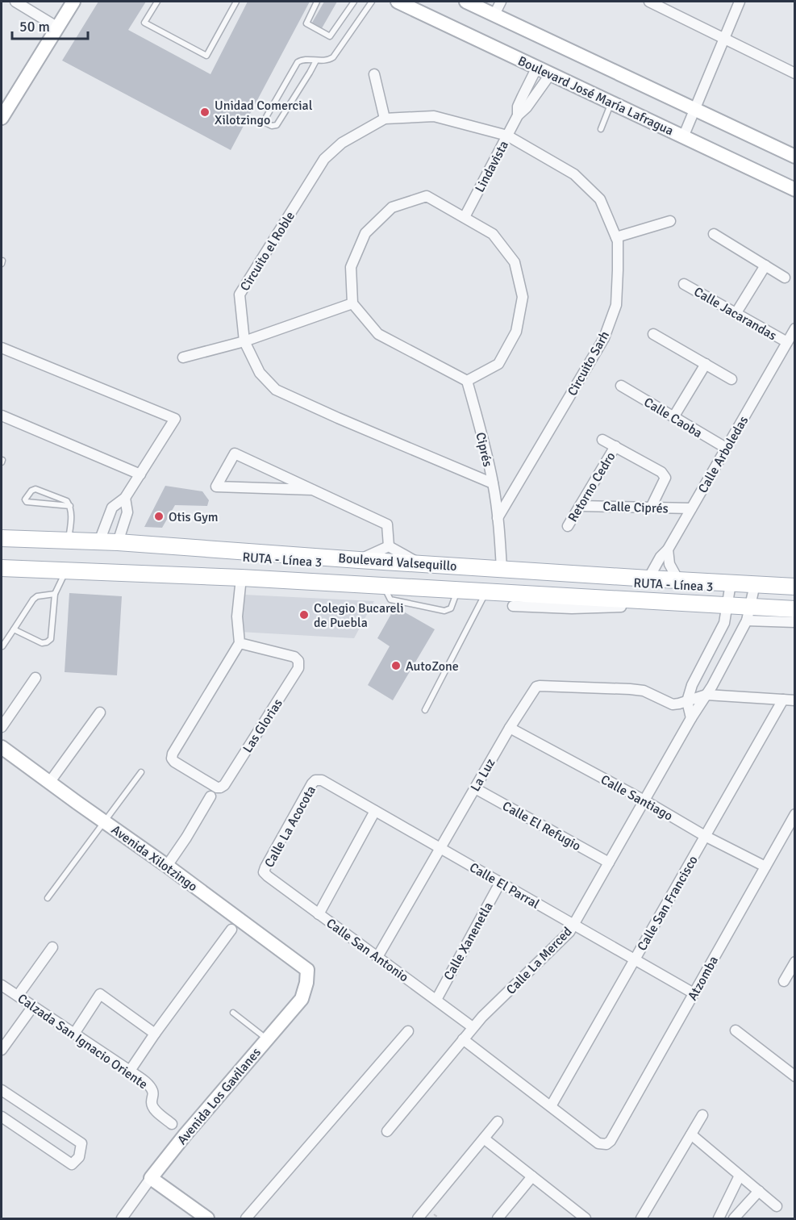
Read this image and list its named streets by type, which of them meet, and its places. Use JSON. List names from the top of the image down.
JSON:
{
  "streets": {
    "main road": ["Boulevard Valsequillo"],
    "street": [
      "Boulevard José María Lafragua",
      "Lindavista",
      "Circuito el Roble",
      "Calle Jacarandas",
      "Circuito Sarh",
      "Calle Caoba",
      "Ciprés",
      "Calle Arboledas",
      "Retorno Cedro",
      "Calle Ciprés",
      "Las Glorias",
      "La Luz",
      "Calle Santiago",
      "Calle El Refugio",
      "Calle La Acocota",
      "Avenida Xilotzingo",
      "Calle El Parral",
      "Calle San Francisco",
      "Calle Xanenetla",
      "Calle San Antonio",
      "Calle La Merced",
      "Atzomba",
      "Calzada San Ignacio Oriente",
      "Avenida Los Gavilanes"
    ],
    "lane": ["RUTA - Línea 3"]
  },
  "crossings": [
    ["Boulevard José María Lafragua", "Lindavista"],
    ["Lindavista", "Circuito el Roble"],
    ["Lindavista", "Circuito Sarh"],
    ["Lindavista", "Ciprés"],
    ["Circuito el Roble", "Circuito Sarh"],
    ["Circuito el Roble", "Ciprés"],
    ["Calle Jacarandas", "Calle Arboledas"],
    ["Circuito Sarh", "Ciprés"],
    ["Calle Caoba", "Calle Arboledas"],
    ["Calle Arboledas", "Calle Ciprés"],
    ["Calle Arboledas", "Boulevard Valsequillo"],
    ["Retorno Cedro", "Calle Ciprés"],
    ["RUTA - Línea 3", "Boulevard Valsequillo"],
    ["Boulevard Valsequillo", "Calle La Merced"],
    ["La Luz", "Calle Santiago"],
    ["La Luz", "Calle El Refugio"],
    ["La Luz", "Calle El Parral"],
    ["La Luz", "Calle San Antonio"],
    ["Calle Santiago", "Calle San Francisco"],
    ["Calle Santiago", "Calle La Merced"],
    ["Calle Santiago", "Atzomba"],
    ["Calle El Refugio", "Calle La Merced"],
    ["Calle La Acocota", "Calle El Parral"],
    ["Calle La Acocota", "Calle San Antonio"],
    ["Avenida Xilotzingo", "Avenida Los Gavilanes"],
    ["Calle El Parral", "Calle San Francisco"],
    ["Calle El Parral", "Calle Xanenetla"],
    ["Calle El Parral", "Calle La Merced"],
    ["Calle El Parral", "Atzomba"],
    ["Calle San Francisco", "Atzomba"],
    ["Calle Xanenetla", "Calle San Antonio"],
    ["Calle San Antonio", "Calle La Merced"]
  ],
  "places": [
    "Unidad Comercial Xilotzingo",
    "Otis Gym",
    "Colegio Bucareli de Puebla",
    "AutoZone"
  ],
  "scale_bar": "50 m"
}
